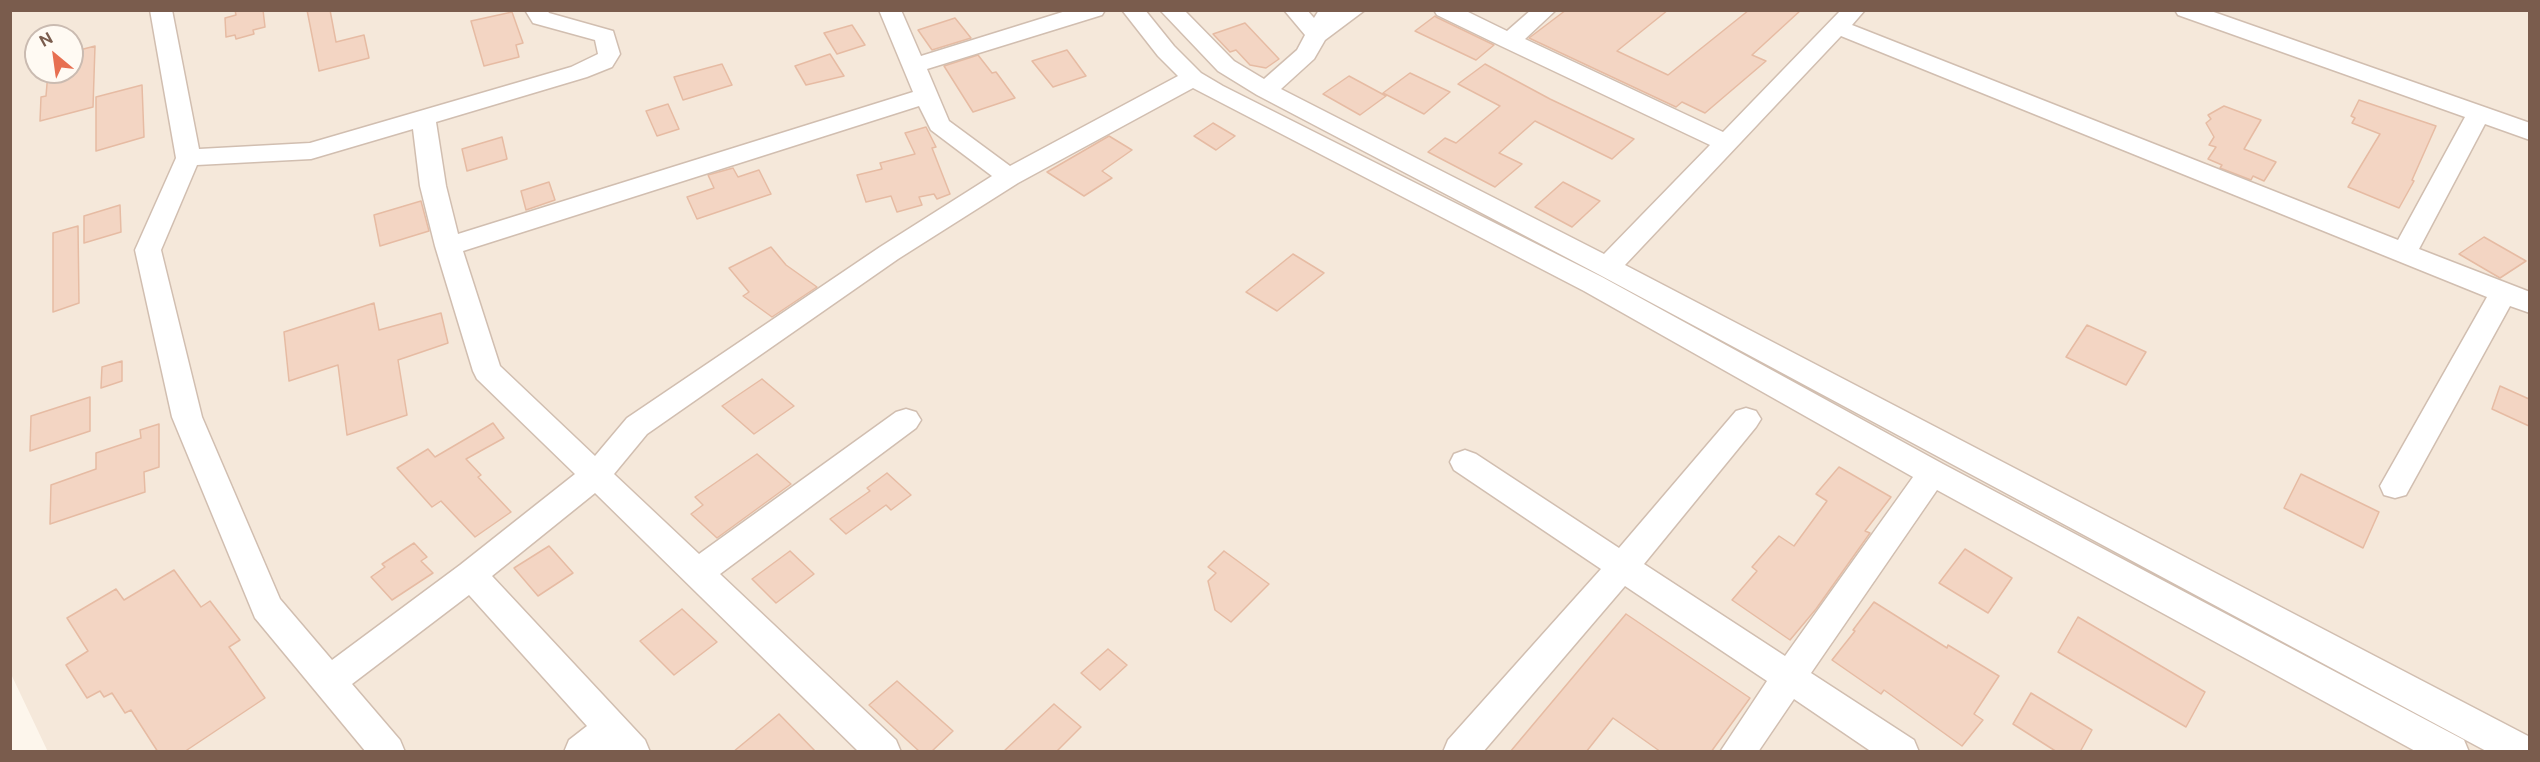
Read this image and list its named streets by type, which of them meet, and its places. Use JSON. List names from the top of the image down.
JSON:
{
  "north": "top left"
}
